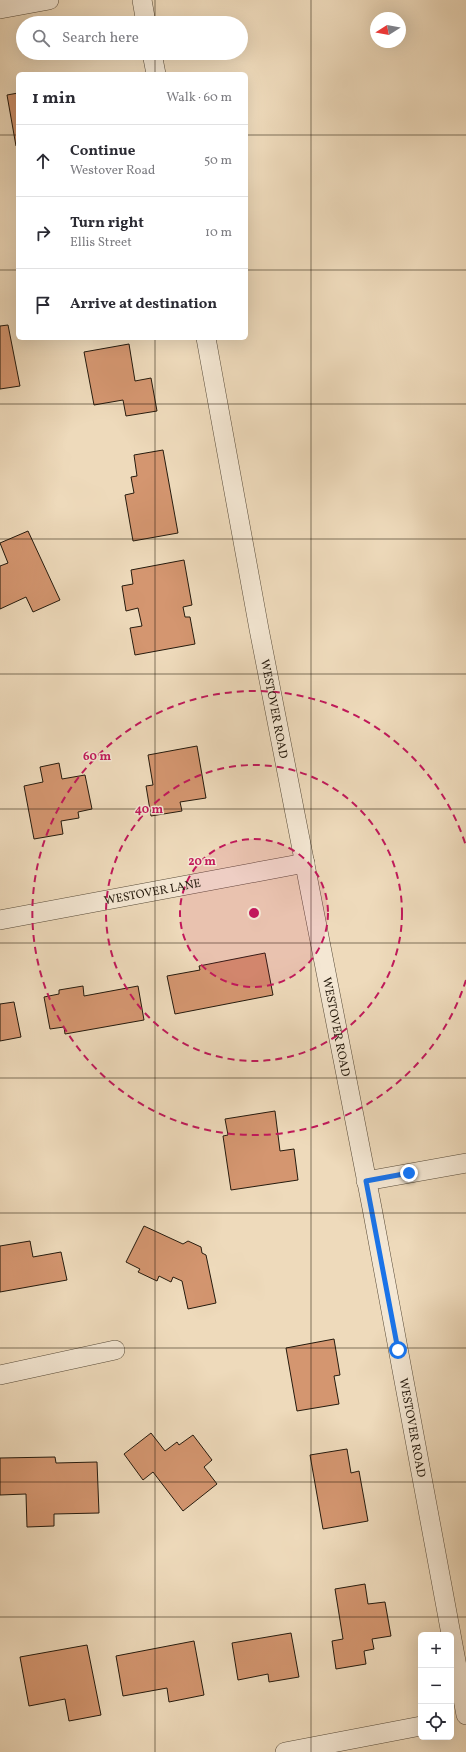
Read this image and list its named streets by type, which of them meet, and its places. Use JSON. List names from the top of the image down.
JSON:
{
  "streets": {
    "street": ["WESTOVER ROAD", "WESTOVER LANE"]
  },
  "crossings": [
    ["WESTOVER ROAD", "WESTOVER LANE"]
  ],
  "north": "left",
  "page": {
    "search": "Search here",
    "heading": ["1 min", "Walk · 60 m"],
    "list": [
      ["Continue", "Westover Road", "50 m"],
      ["Turn right", "Ellis Street", "10 m"],
      "Arrive at destination"
    ],
    "map_buttons": ["+", "−"]
  },
  "rings": ["60 m", "40 m", "20 m"]
}
